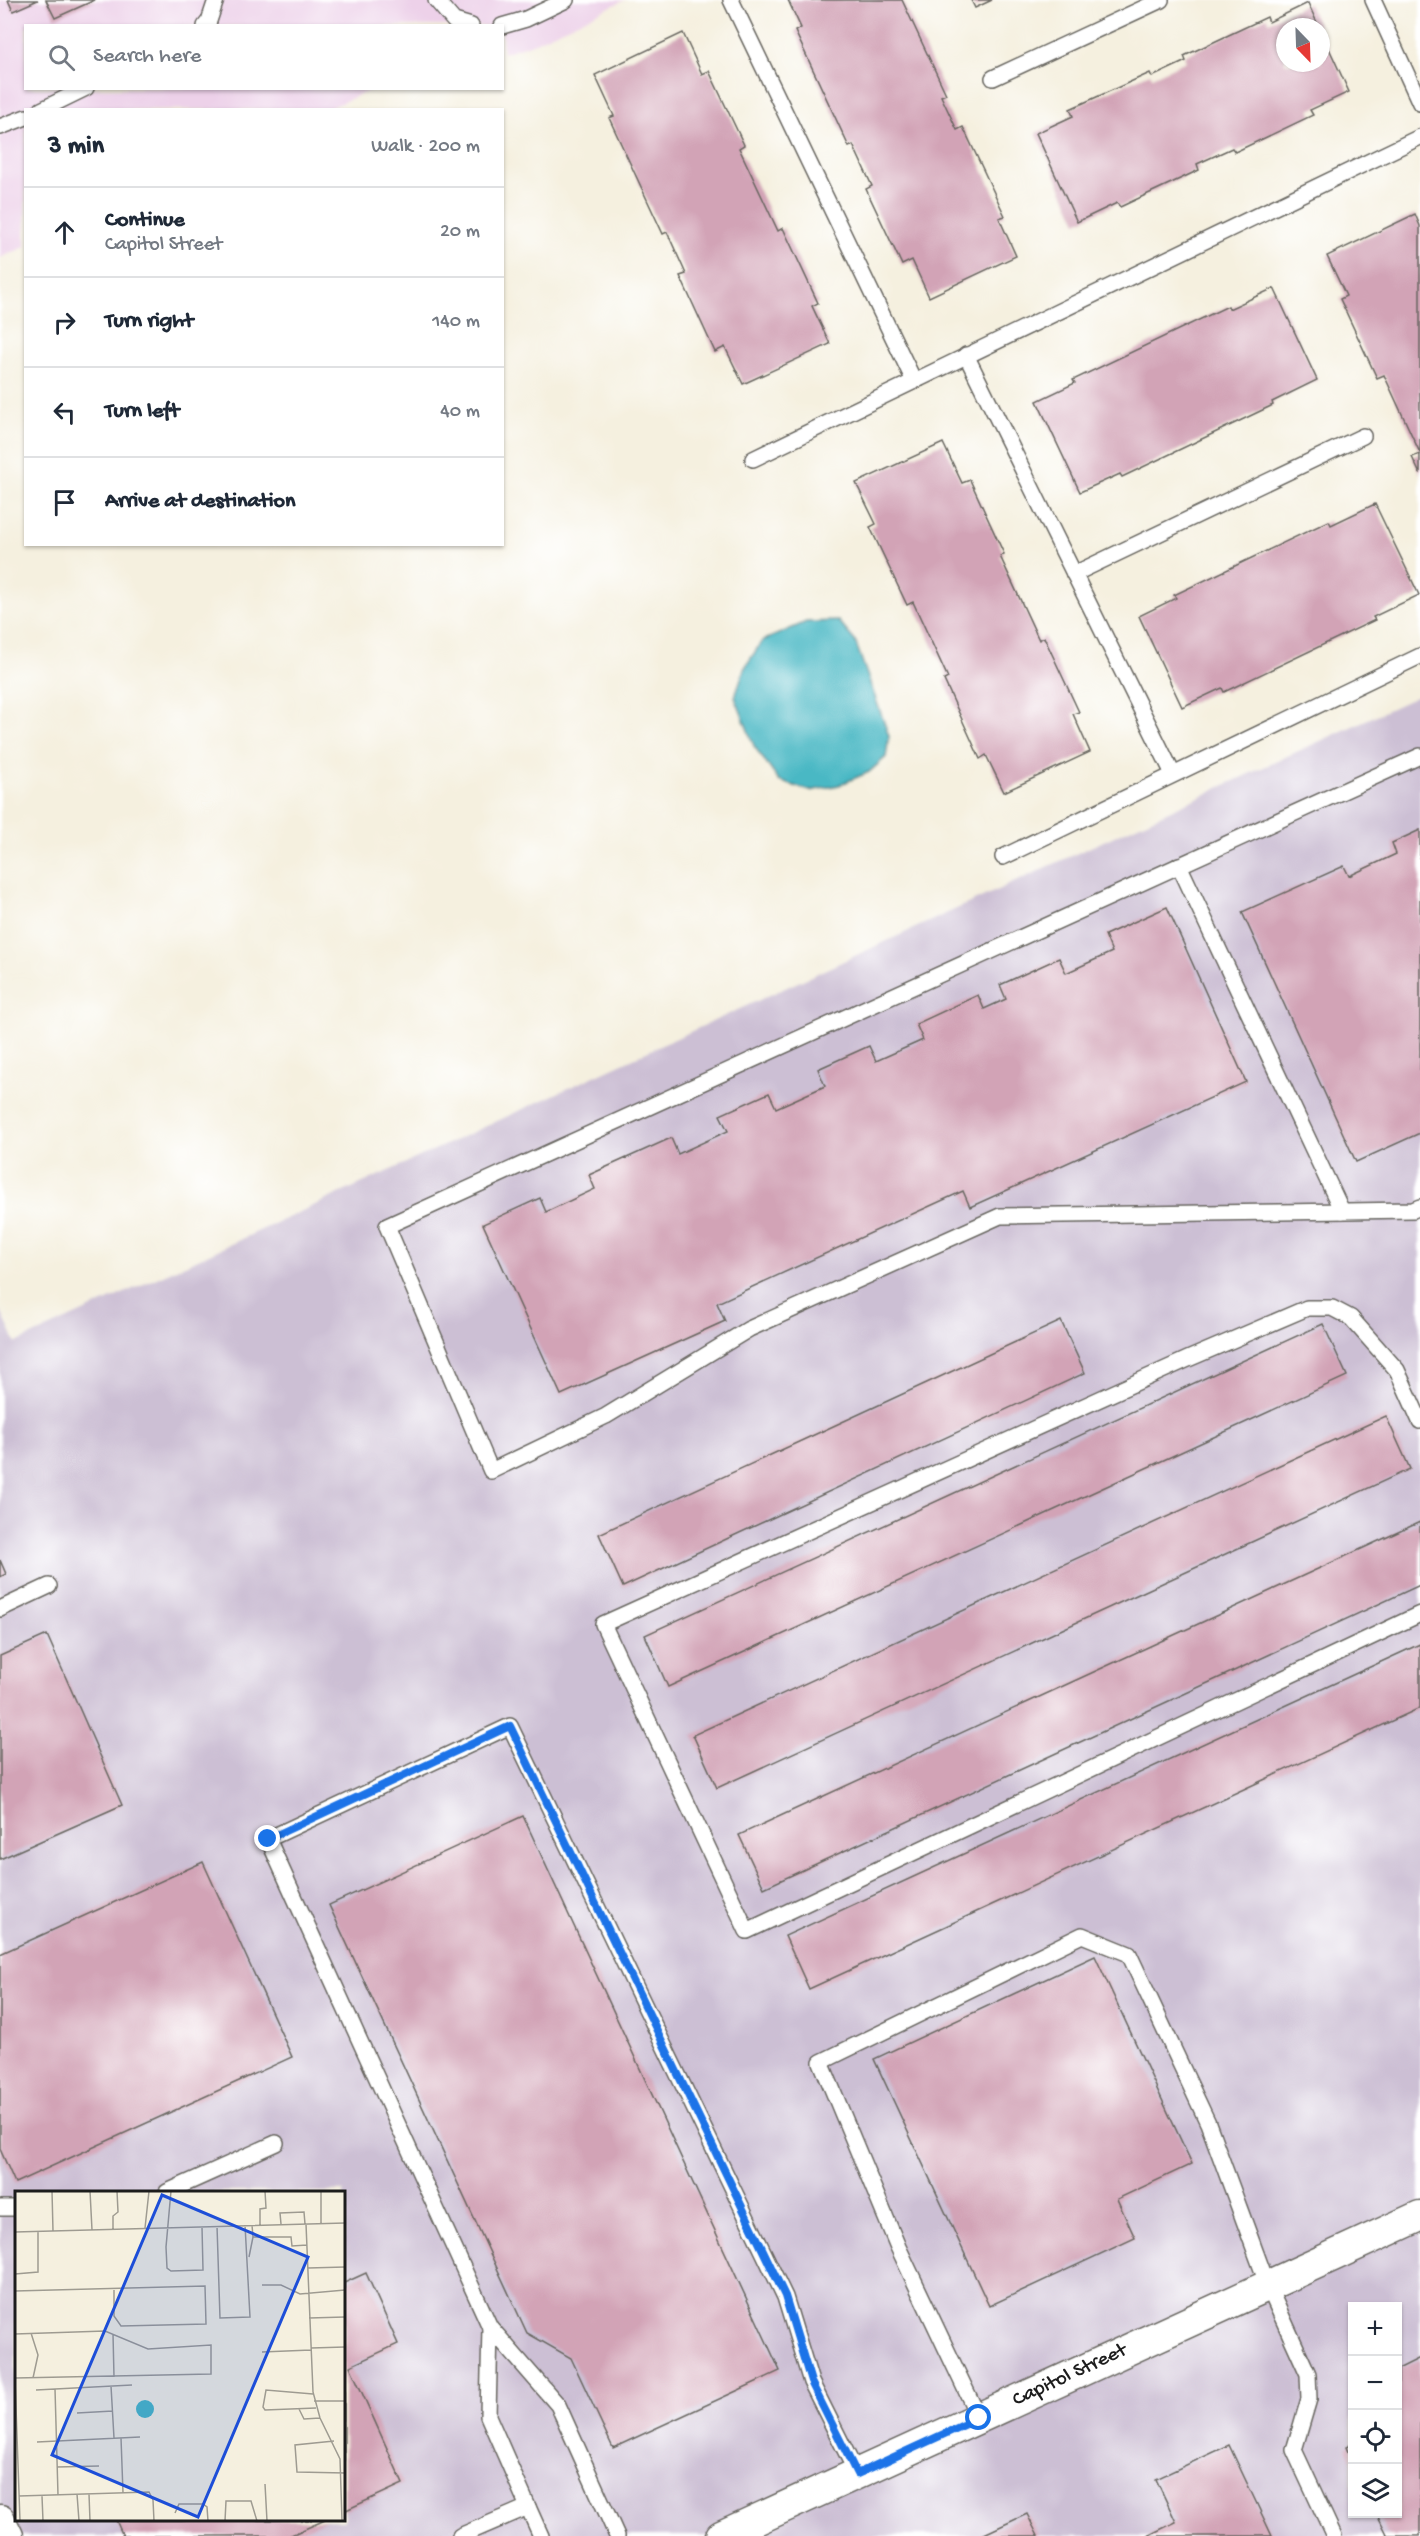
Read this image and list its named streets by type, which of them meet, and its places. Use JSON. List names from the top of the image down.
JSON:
{
  "streets": {
    "street": ["Capitol Street"]
  },
  "north": "bottom right",
  "page": {
    "search": "Search here",
    "heading": ["3 min", "Walk · 200 m"],
    "list": [
      ["Continue", "Capitol Street", "20 m"],
      ["Turn right", "140 m"],
      ["Turn left", "40 m"],
      "Arrive at destination"
    ],
    "map_buttons": ["+", "−"]
  }
}
